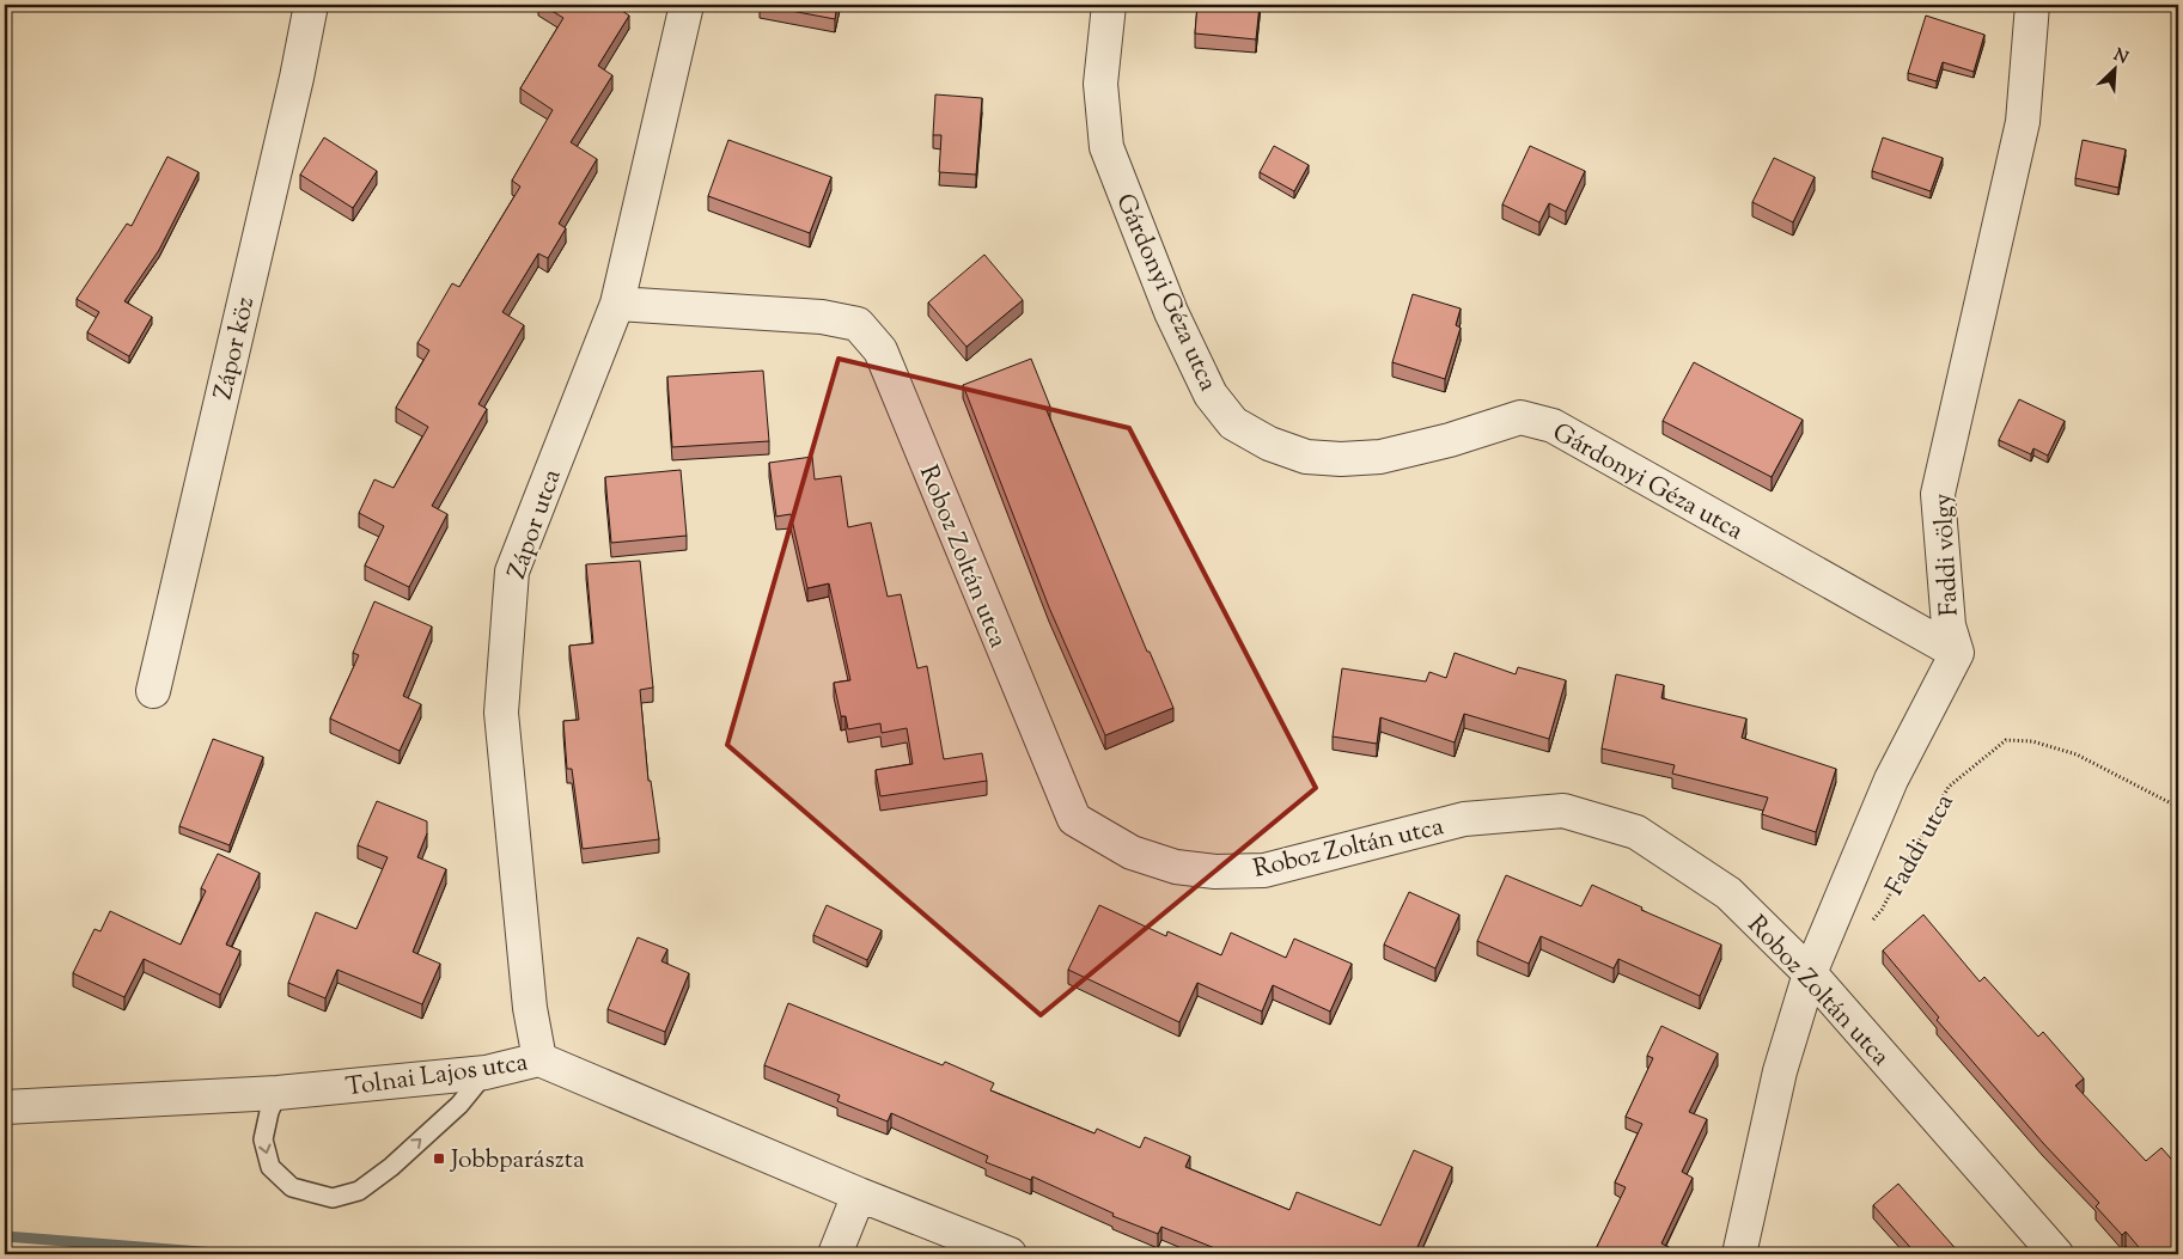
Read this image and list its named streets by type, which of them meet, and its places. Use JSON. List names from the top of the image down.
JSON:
{
  "streets": {
    "street": [
      "Gárdonyi Géza utca",
      "Zápor köz",
      "Zápor utca",
      "Faddi völgy",
      "Roboz Zoltán utca",
      "Tolnai Lajos utca"
    ],
    "path": ["Faddi utca"]
  },
  "crossings": [
    ["Gárdonyi Géza utca", "Faddi völgy"],
    ["Zápor utca", "Roboz Zoltán utca"],
    ["Zápor utca", "Tolnai Lajos utca"],
    ["Faddi völgy", "Roboz Zoltán utca"],
    ["Faddi völgy", "Faddi utca"]
  ],
  "places": {
    "transit": ["Jobbparászta"]
  },
  "north": "top right"
}
